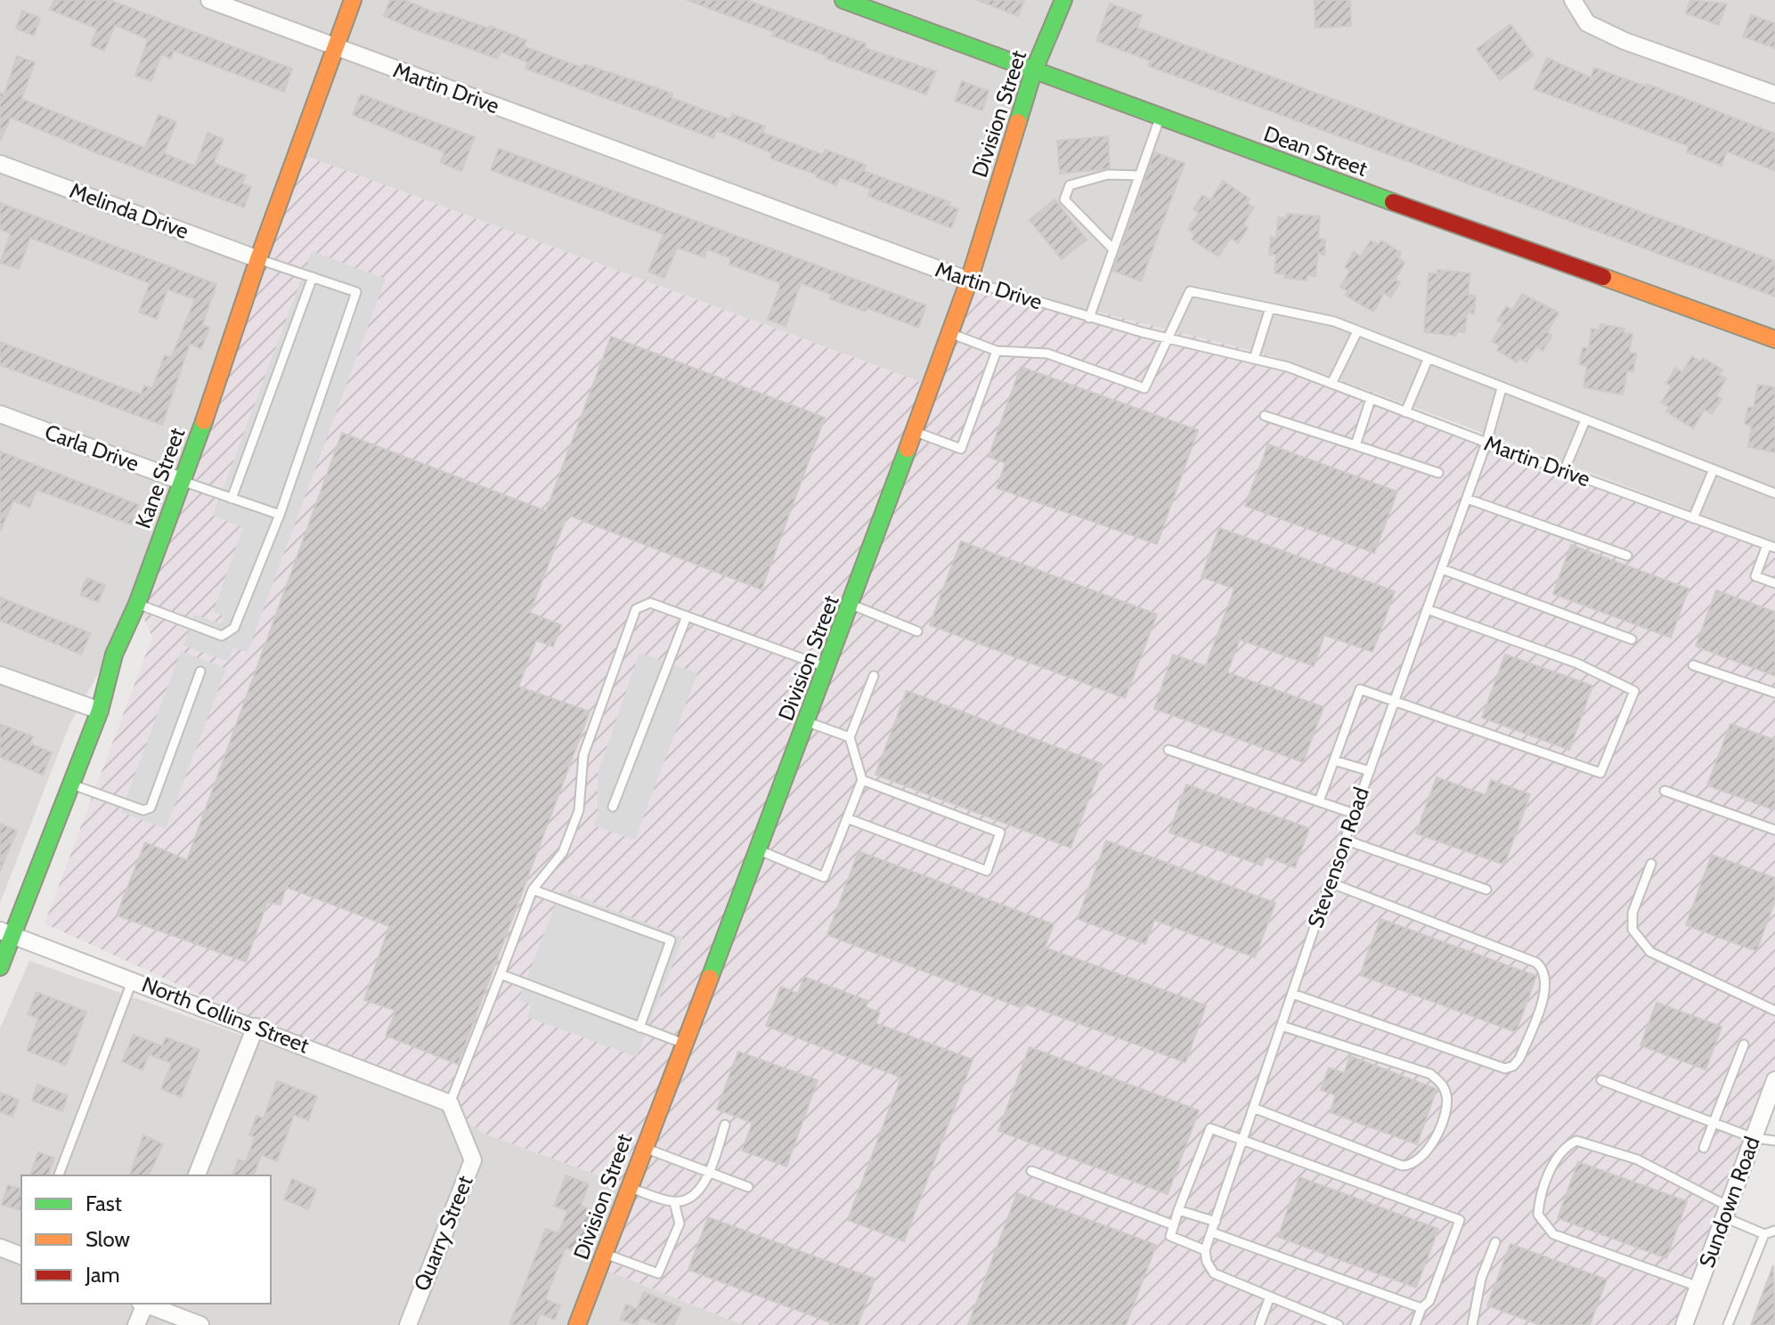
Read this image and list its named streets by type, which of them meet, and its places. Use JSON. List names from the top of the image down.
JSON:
{
  "streets": {
    "street": [
      "Martin Drive",
      "Division Street",
      "Dean Street",
      "Melinda Drive",
      "Carla Drive",
      "Kane Street",
      "North Collins Street",
      "Sundown Road",
      "Quarry Street"
    ],
    "lane": ["Stevenson Road"]
  },
  "crossings": [
    ["Martin Drive", "Division Street"],
    ["Martin Drive", "Kane Street"],
    ["Martin Drive", "Stevenson Road"],
    ["Division Street", "Dean Street"],
    ["Melinda Drive", "Kane Street"],
    ["Carla Drive", "Kane Street"],
    ["Kane Street", "North Collins Street"],
    ["North Collins Street", "Quarry Street"]
  ],
  "legend": ["Fast", "Slow", "Jam"]
}
